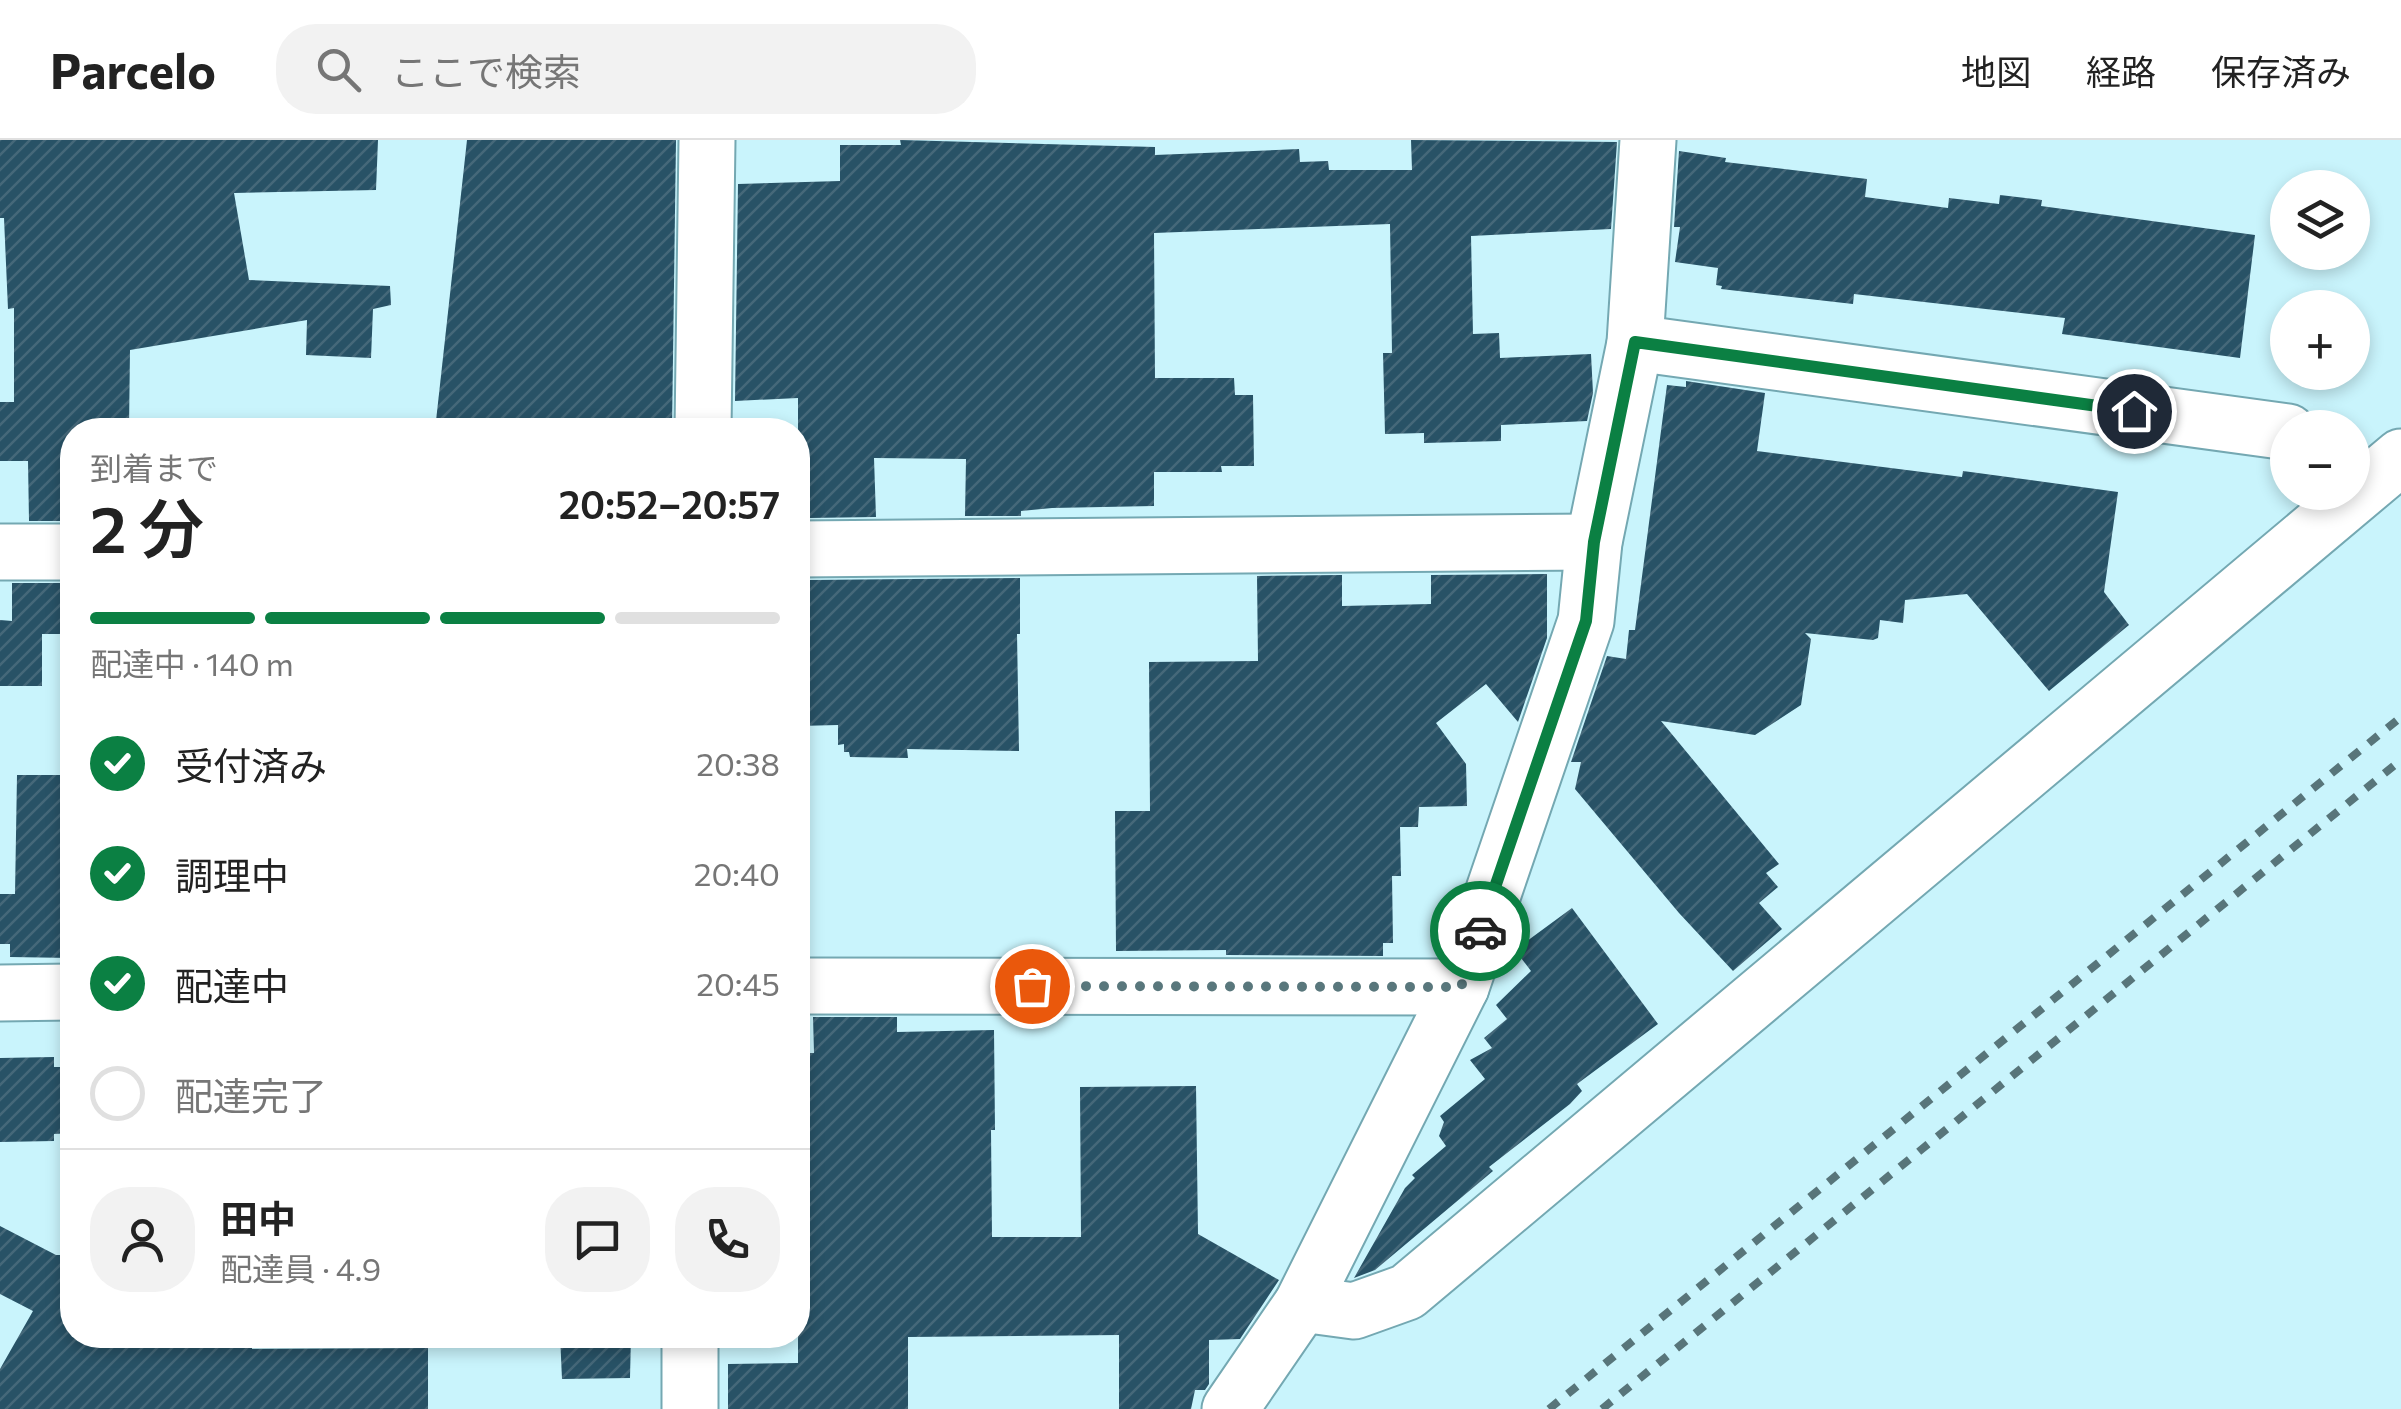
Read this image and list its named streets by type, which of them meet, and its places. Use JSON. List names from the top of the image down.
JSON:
{
  "page": {
    "header": "Parcelo",
    "search": "ここで検索",
    "nav": ["地図", "経路", "保存済み"],
    "map_buttons": ["+", "−"],
    "heading": ["2 分", "到着まで", "20:52–20:57"],
    "panel": ["田中", "配達員 · 4.9"],
    "bar": "配達中 · 140 m",
    "list": [
      ["受付済み", "20:38"],
      ["調理中", "20:40"],
      ["配達中", "20:45"],
      "配達完了"
    ]
  }
}
